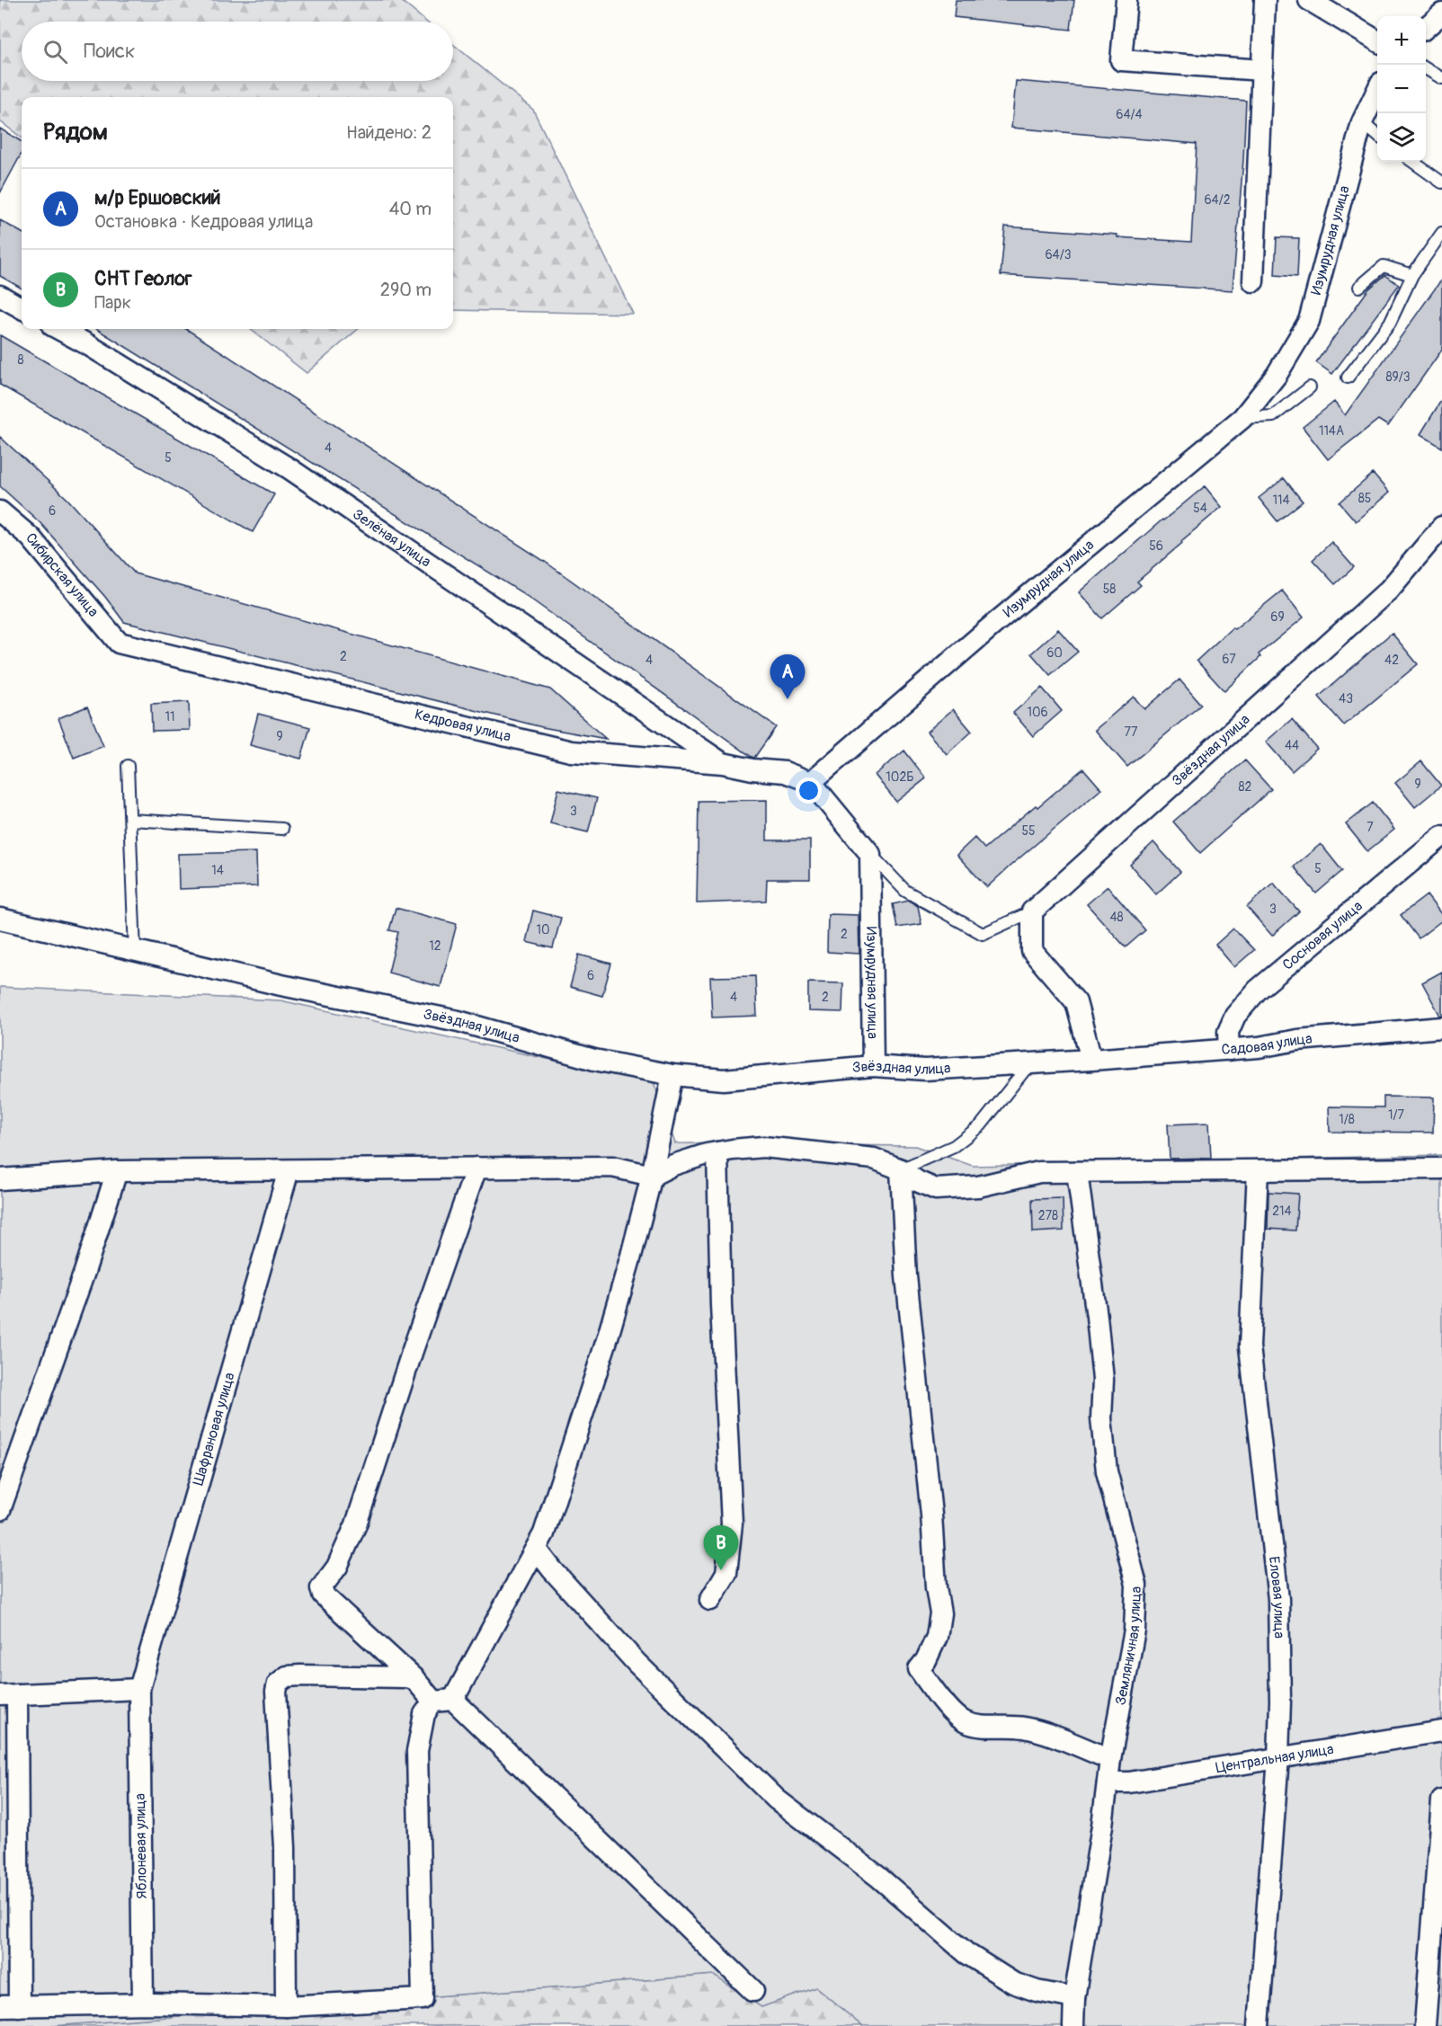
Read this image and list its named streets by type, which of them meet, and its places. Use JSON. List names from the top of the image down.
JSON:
{
  "streets": {
    "street": [
      "Изумрудная улица",
      "Зелёная улица",
      "Сибирская улица",
      "Кедровая улица",
      "Звёздная улица",
      "Сосновая улица",
      "Садовая улица",
      "Шафрановая улица",
      "Еловая улица",
      "Земляничная улица",
      "Центральная улица",
      "Яблоневая улица"
    ]
  },
  "crossings": [
    ["Изумрудная улица", "Кедровая улица"],
    ["Изумрудная улица", "Звёздная улица"],
    ["Зелёная улица", "Кедровая улица"],
    ["Сибирская улица", "Кедровая улица"],
    ["Звёздная улица", "Садовая улица"],
    ["Сосновая улица", "Садовая улица"],
    ["Шафрановая улица", "Яблоневая улица"],
    ["Еловая улица", "Центральная улица"],
    ["Земляничная улица", "Центральная улица"]
  ],
  "house_numbers": [
    "64/4",
    "64/2",
    "64/3",
    "8",
    "89/3",
    "114А",
    "4",
    "5",
    "85",
    "114",
    "54",
    "6",
    "56",
    "58",
    "69",
    "60",
    "2",
    "67",
    "4",
    "42",
    "43",
    "106",
    "11",
    "77",
    "9",
    "44",
    "102Б",
    "9",
    "82",
    "3",
    "7",
    "55",
    "5",
    "14",
    "3",
    "48",
    "10",
    "2",
    "12",
    "6",
    "4",
    "2",
    "1/7",
    "1/8",
    "214",
    "278"
  ],
  "page": {
    "map_buttons": ["+", "−"],
    "search": "Поиск",
    "heading": ["Рядом", "Найдено: 2"],
    "list": [
      {
        "mark": "A",
        "name": "м/р Ершовский",
        "note": "Остановка · Кедровая улица",
        "value": "40 m"
      },
      {
        "mark": "B",
        "name": "СНТ Геолог",
        "note": "Парк",
        "value": "290 m"
      }
    ],
    "pins": ["A", "B"]
  }
}
